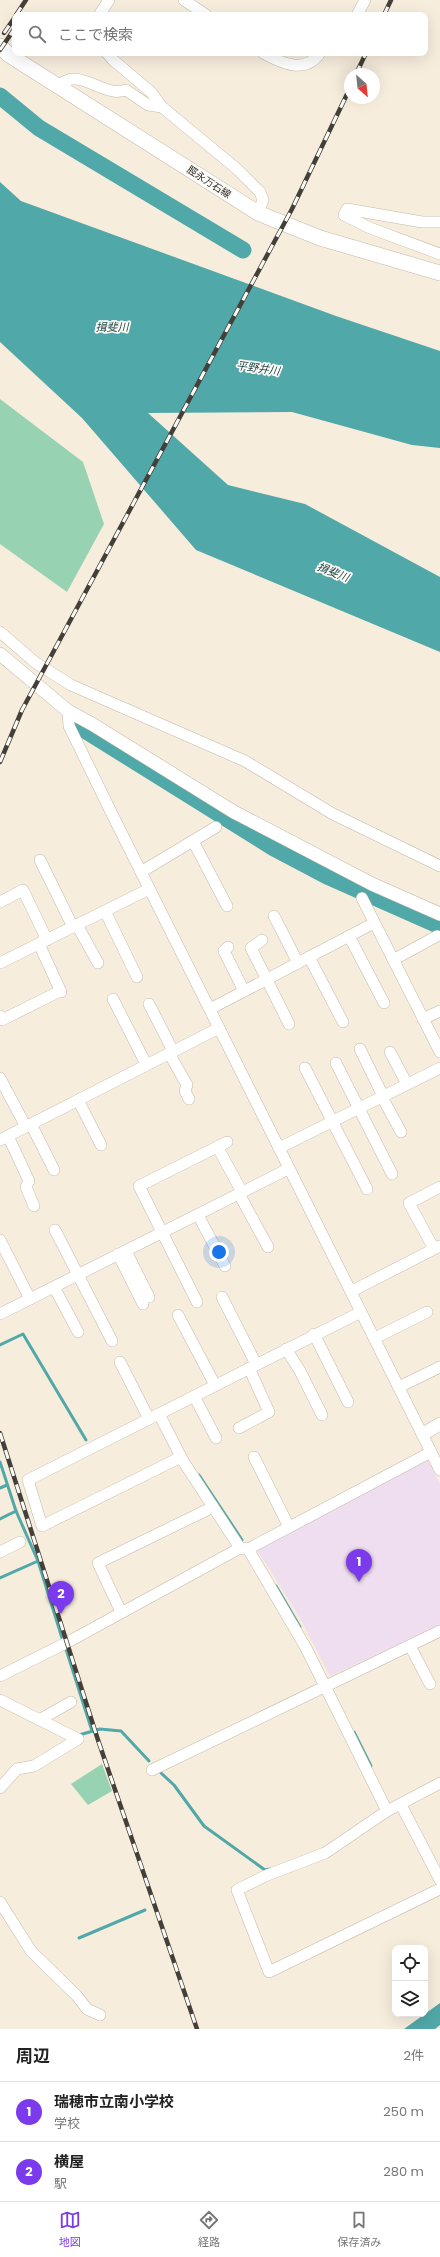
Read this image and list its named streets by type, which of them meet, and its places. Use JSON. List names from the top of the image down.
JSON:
{
  "streets": {
    "main road": ["脛永万石線"]
  },
  "water": ["揖斐川", "平野井川"],
  "north": "bottom right",
  "page": {
    "search": "ここで検索",
    "pins": ["1", "2"],
    "heading": ["周辺", "2件"],
    "list": [
      {
        "mark": "1",
        "name": "瑞穂市立南小学校",
        "note": "学校",
        "value": "250 m"
      },
      {
        "mark": "2",
        "name": "横屋",
        "note": "駅",
        "value": "280 m"
      }
    ],
    "nav": ["地図", "経路", "保存済み"]
  }
}
